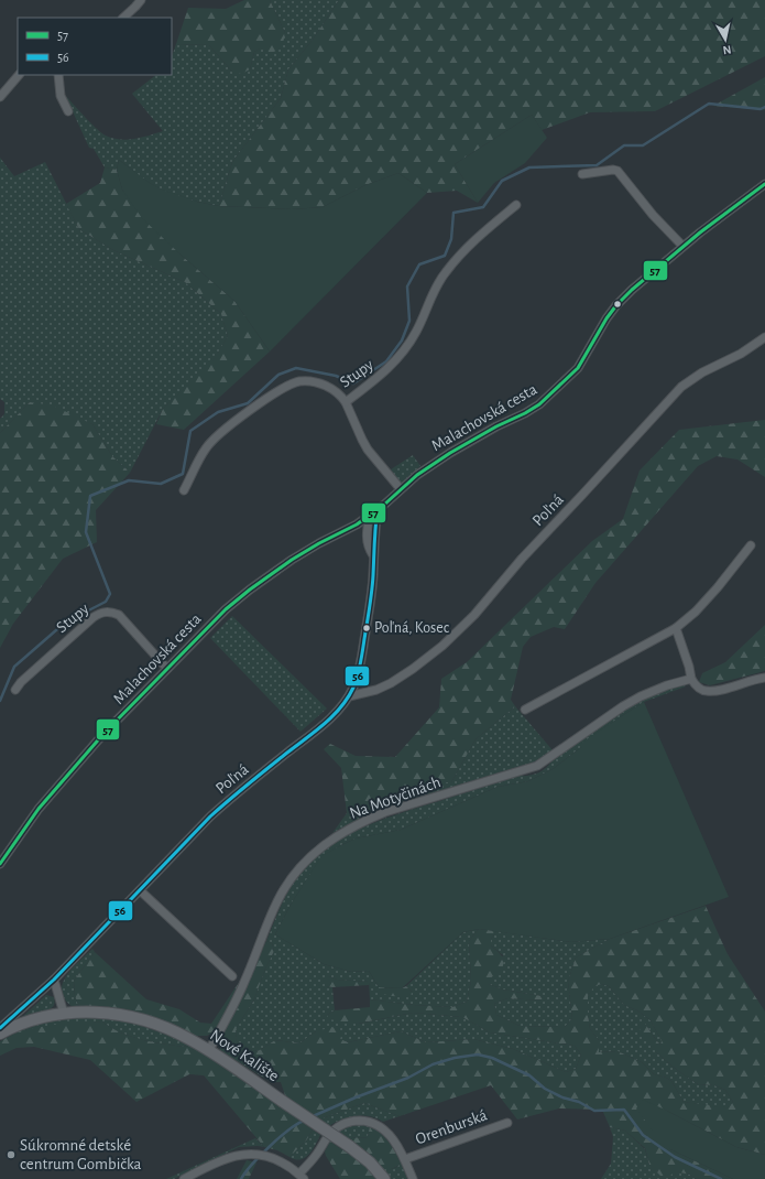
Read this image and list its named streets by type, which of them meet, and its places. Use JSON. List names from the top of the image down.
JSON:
{
  "streets": {
    "street": [
      "Stupy",
      "Malachovská cesta",
      "Poľná",
      "Na Motyčinách",
      "Nové Kalište",
      "Orenburská"
    ]
  },
  "crossings": [
    ["Stupy", "Malachovská cesta"],
    ["Na Motyčinách", "Nové Kalište"]
  ],
  "places": ["Poľná, Kosec", "Súkromné detské centrum Gombička"],
  "lines": ["transit line 57", "transit line 56"],
  "legend": ["57", "56"],
  "north": "bottom"
}
